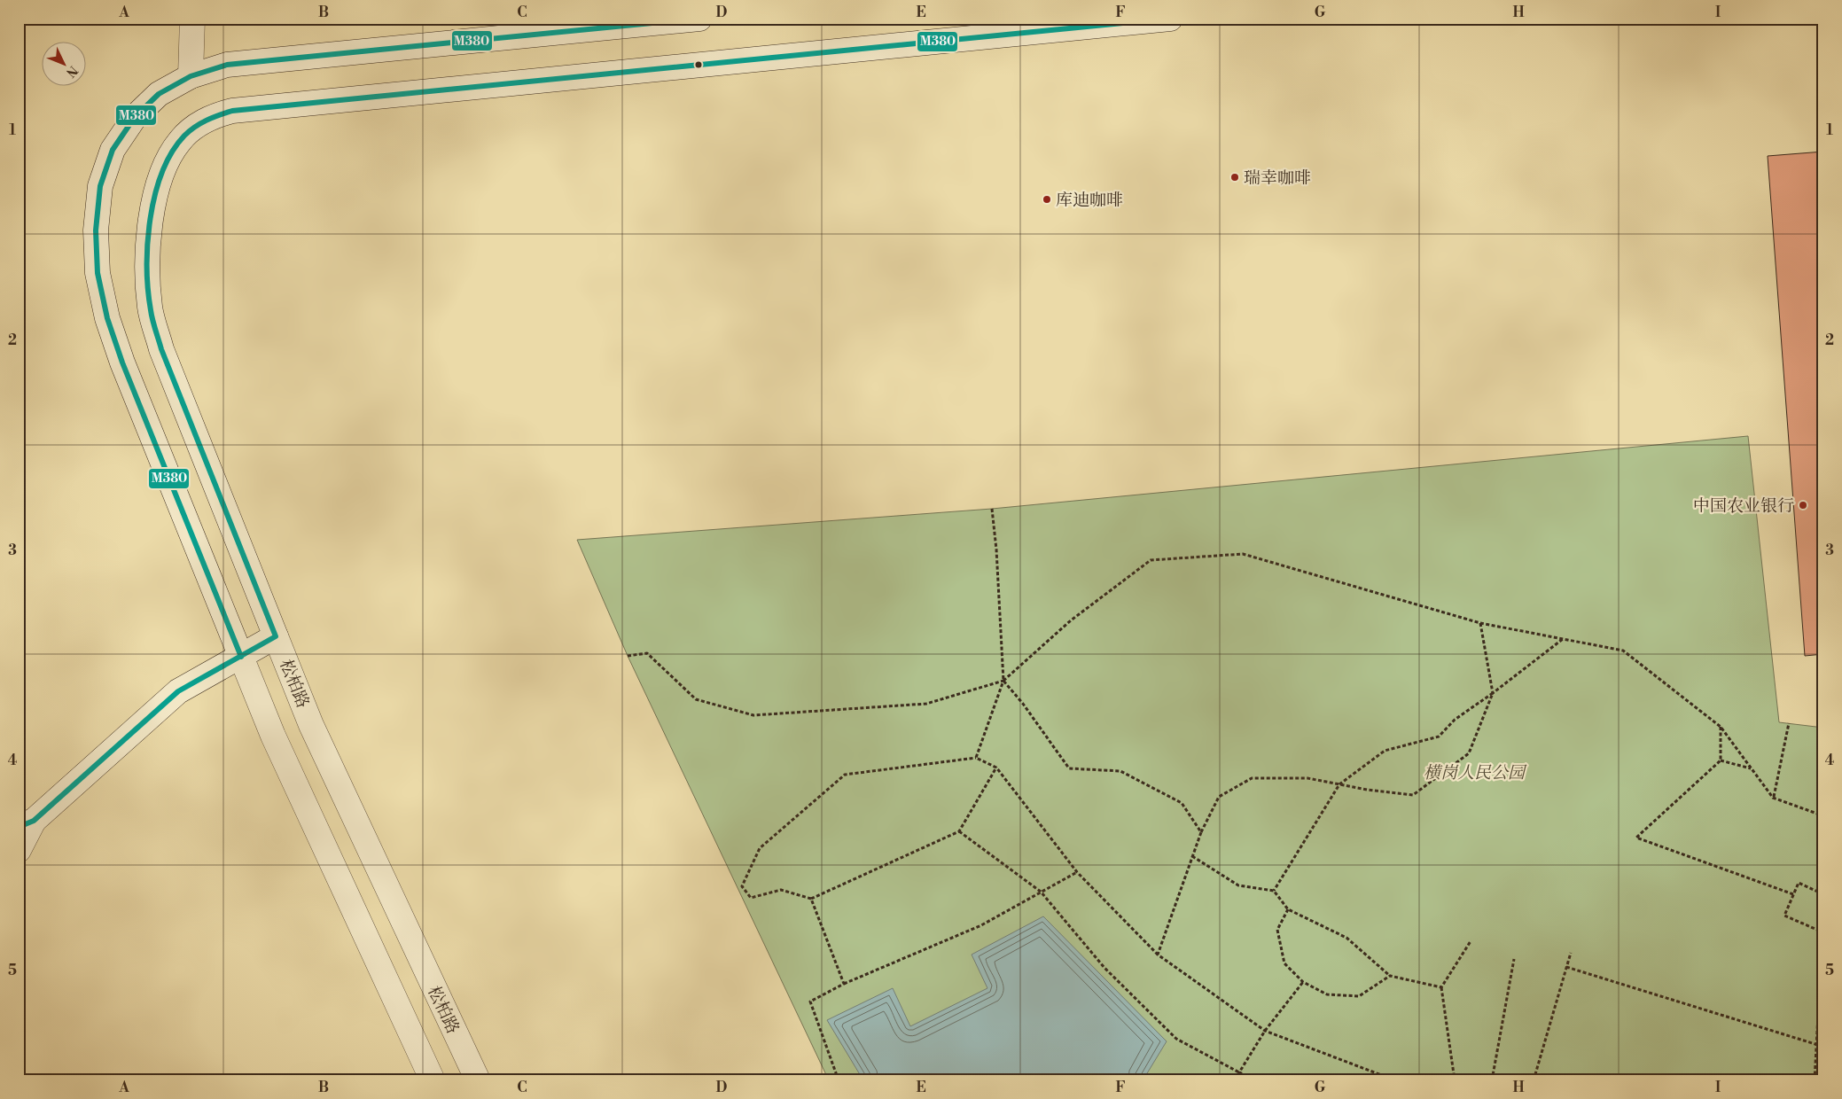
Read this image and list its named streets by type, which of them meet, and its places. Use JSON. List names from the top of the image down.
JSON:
{
  "streets": {
    "main road": ["松柏路"]
  },
  "parks": ["横岗人民公园"],
  "places": ["瑞幸咖啡", "库迪咖啡", "中国农业银行"],
  "lines": ["transit line M380"],
  "north": "bottom right",
  "grid": {
    "columns": [
      "A",
      "B",
      "C",
      "D",
      "E",
      "F",
      "G",
      "H",
      "I"
    ],
    "rows": [
      "1",
      "2",
      "3",
      "4",
      "5"
    ]
  }
}
